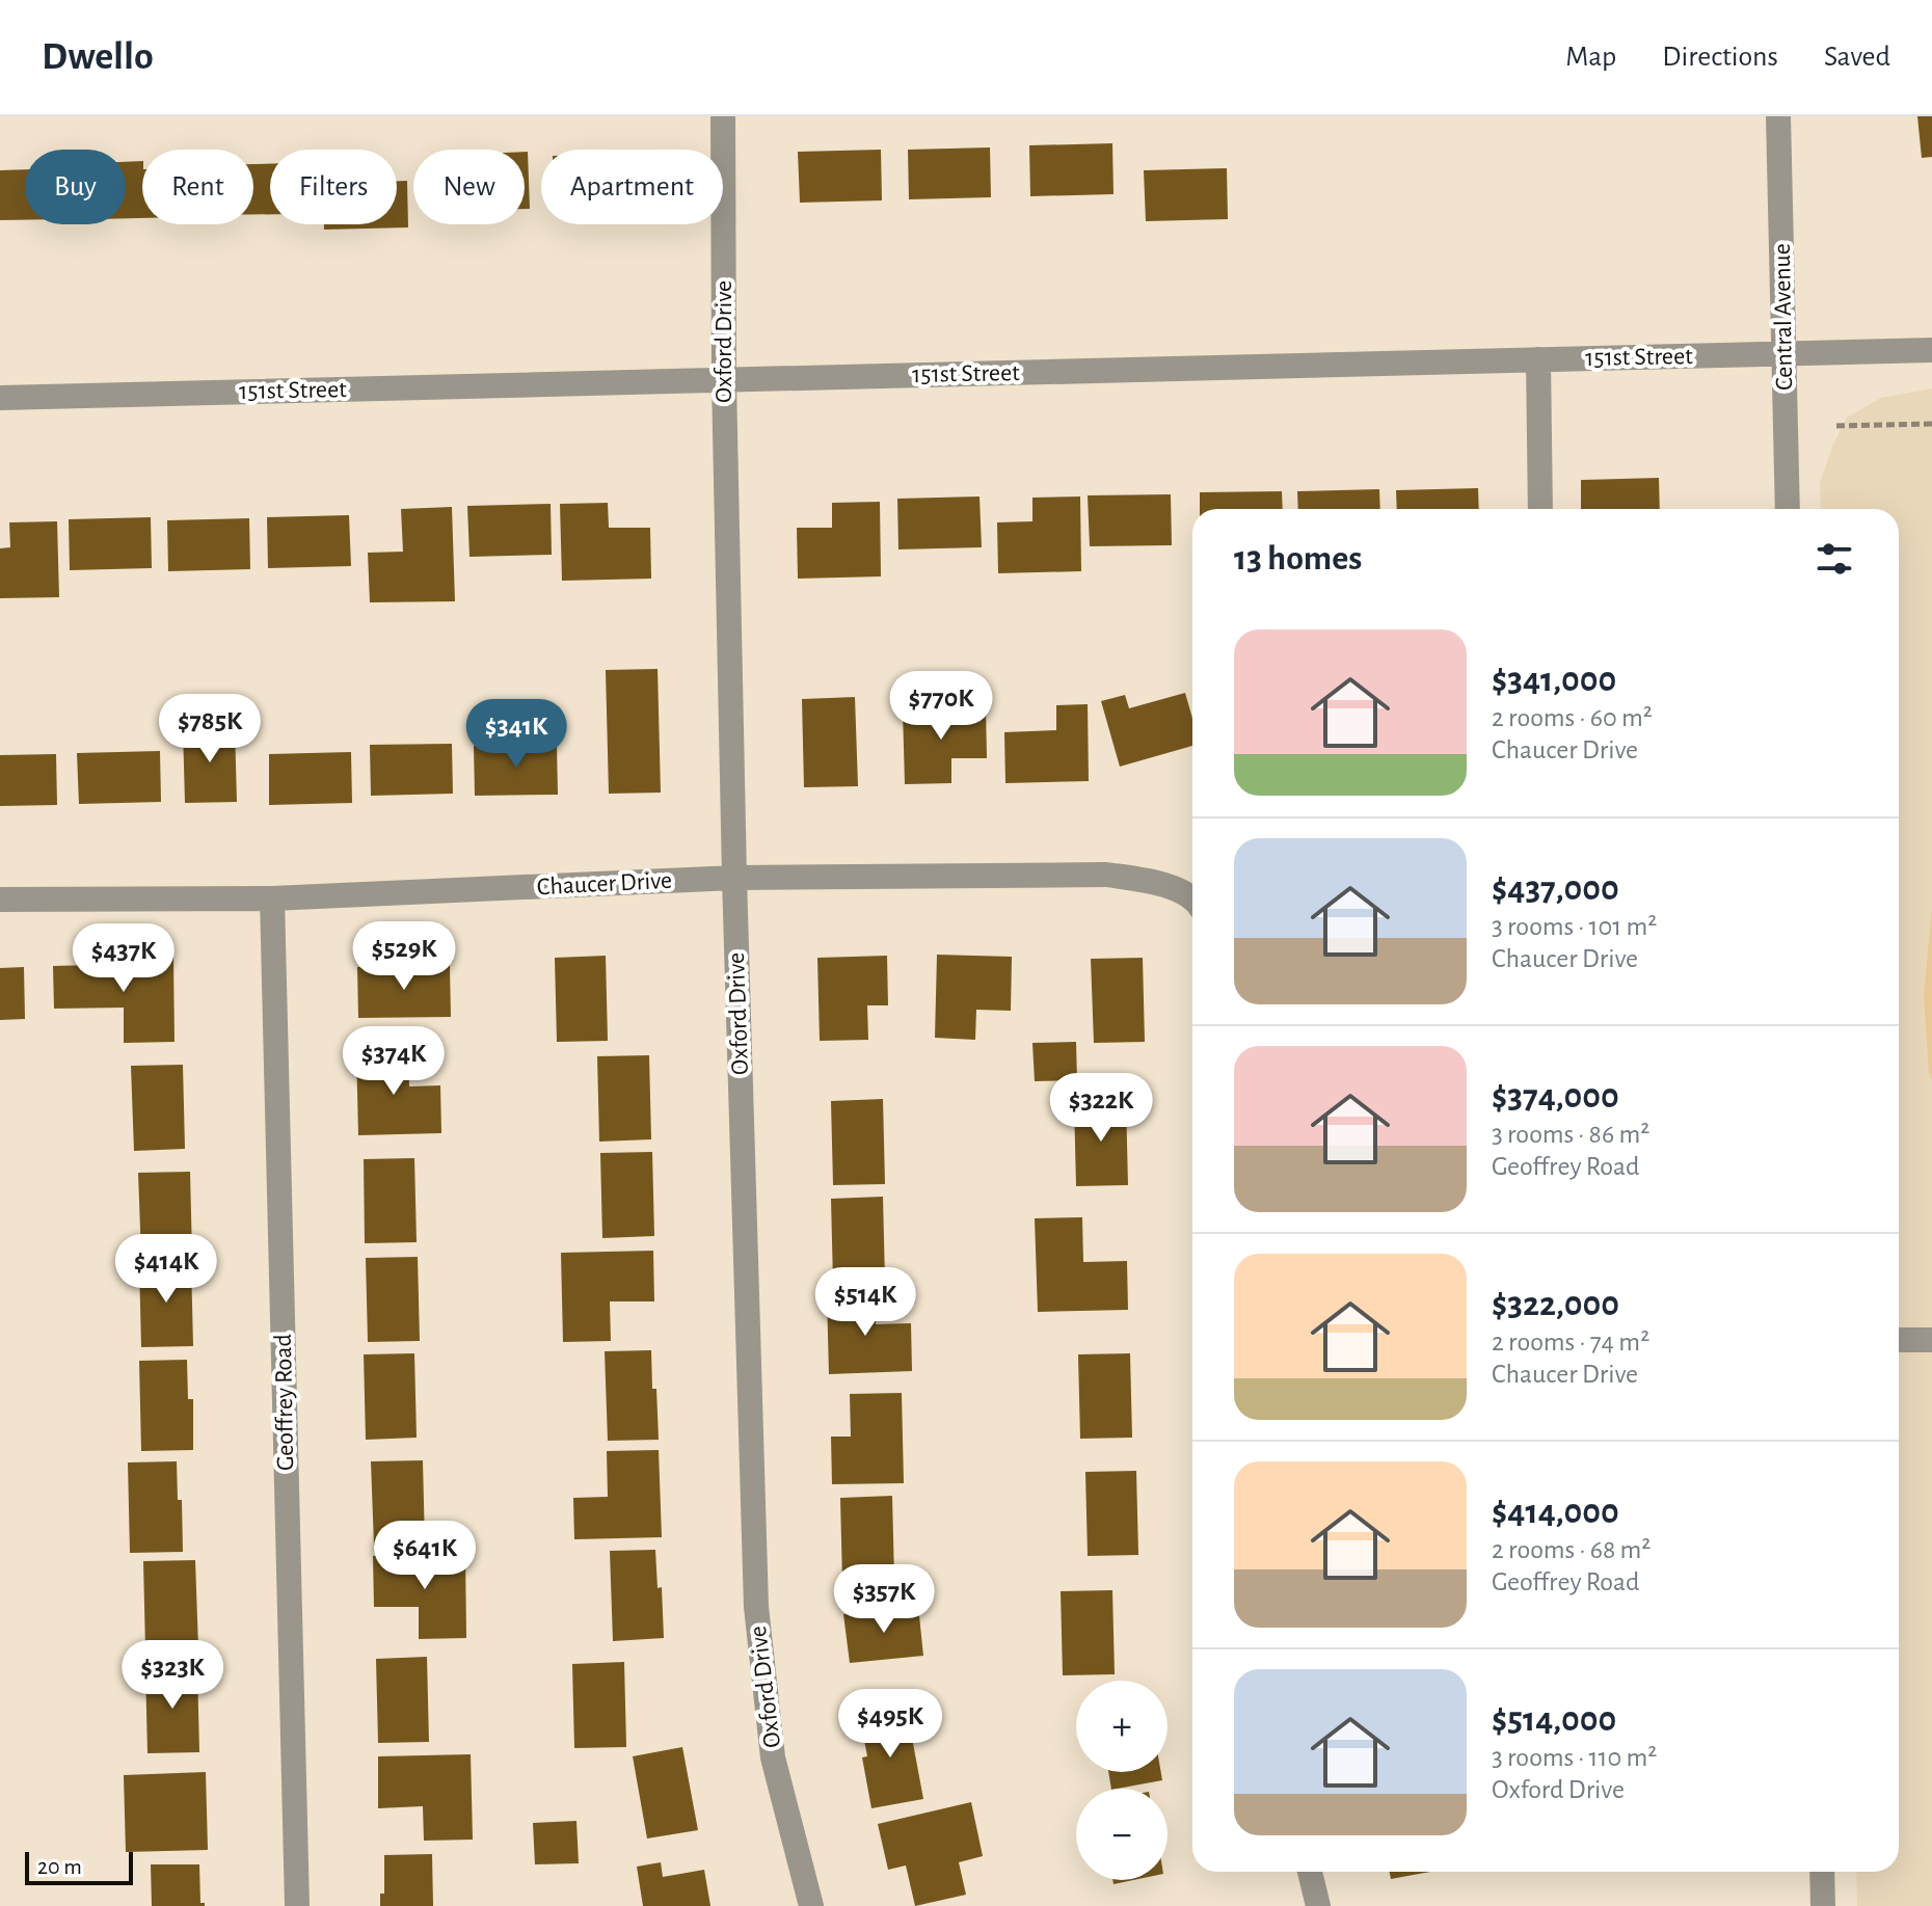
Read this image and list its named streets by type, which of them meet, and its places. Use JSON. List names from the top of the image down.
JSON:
{
  "streets": {
    "street": [
      "Central Avenue",
      "Oxford Drive",
      "151st Street",
      "Chaucer Drive",
      "Geoffrey Road"
    ]
  },
  "crossings": [
    ["Central Avenue", "151st Street"],
    ["Oxford Drive", "151st Street"],
    ["Oxford Drive", "Chaucer Drive"],
    ["Chaucer Drive", "Geoffrey Road"]
  ],
  "scale_bar": "20 m",
  "page": {
    "header": "Dwello",
    "nav": ["Map", "Directions", "Saved"],
    "chip": [
      "Buy",
      "Rent",
      "Filters",
      "New",
      "Apartment"
    ],
    "heading": "13 homes",
    "list": [
      {
        "name": "$341,000",
        "note": "2 rooms · 60 m² · Chaucer Drive"
      },
      {
        "name": "$437,000",
        "note": "3 rooms · 101 m² · Chaucer Drive"
      },
      {
        "name": "$374,000",
        "note": "3 rooms · 86 m² · Geoffrey Road"
      },
      {
        "name": "$322,000",
        "note": "2 rooms · 74 m² · Chaucer Drive"
      },
      {
        "name": "$414,000",
        "note": "2 rooms · 68 m² · Geoffrey Road"
      },
      {
        "name": "$514,000",
        "note": "3 rooms · 110 m² · Oxford Drive"
      }
    ],
    "price": [
      "$770K",
      "$785K",
      "$341K",
      "$529K",
      "$437K",
      "$374K",
      "$322K",
      "$414K",
      "$514K",
      "$641K",
      "$357K",
      "$323K",
      "$495K"
    ],
    "map_buttons": ["+", "−"],
    "scale": "20 m"
  }
}
